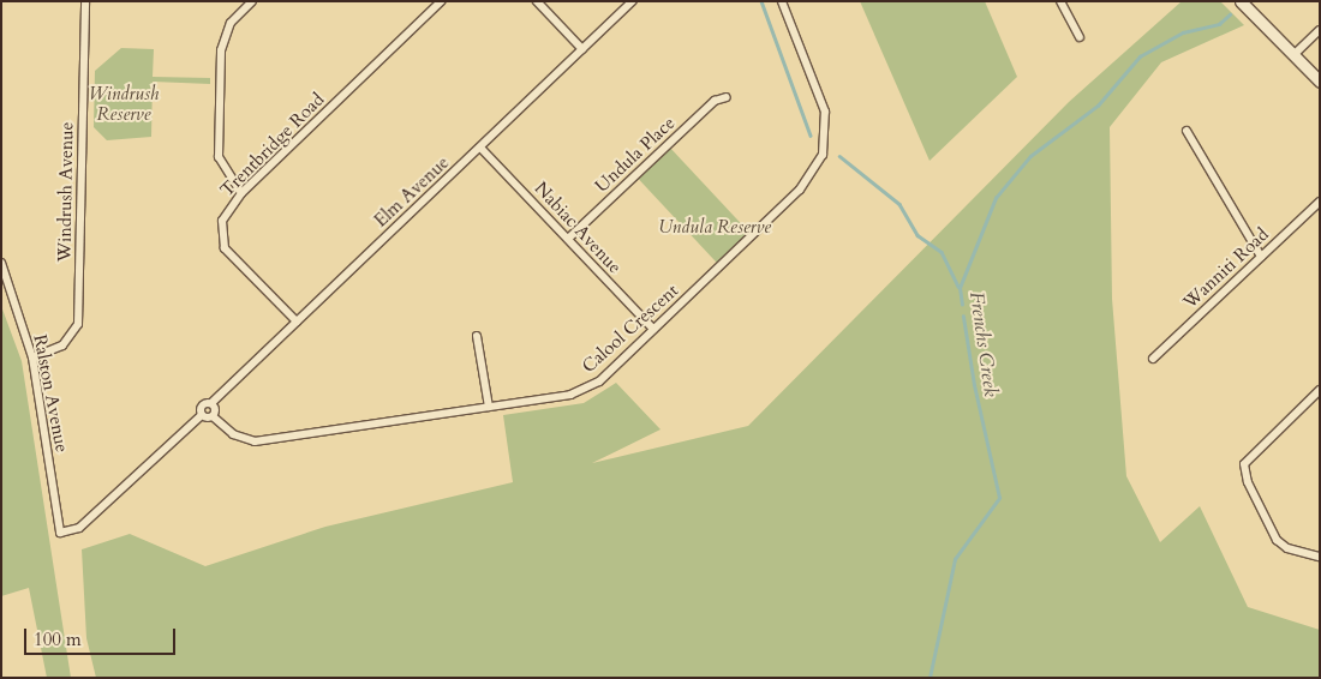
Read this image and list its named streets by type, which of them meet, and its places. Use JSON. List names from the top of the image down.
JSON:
{
  "streets": {
    "street": [
      "Trentbridge Road",
      "Undula Place",
      "Windrush Avenue",
      "Elm Avenue",
      "Nabiac Avenue",
      "Wanniti Road",
      "Calool Crescent",
      "Ralston Avenue"
    ]
  },
  "crossings": [
    ["Trentbridge Road", "Elm Avenue"],
    ["Undula Place", "Nabiac Avenue"],
    ["Windrush Avenue", "Ralston Avenue"],
    ["Elm Avenue", "Nabiac Avenue"],
    ["Elm Avenue", "Ralston Avenue"],
    ["Nabiac Avenue", "Calool Crescent"]
  ],
  "water": ["Frenchs Creek"],
  "parks": ["Windrush Reserve", "Undula Reserve"],
  "scale_bar": "100 m"
}
